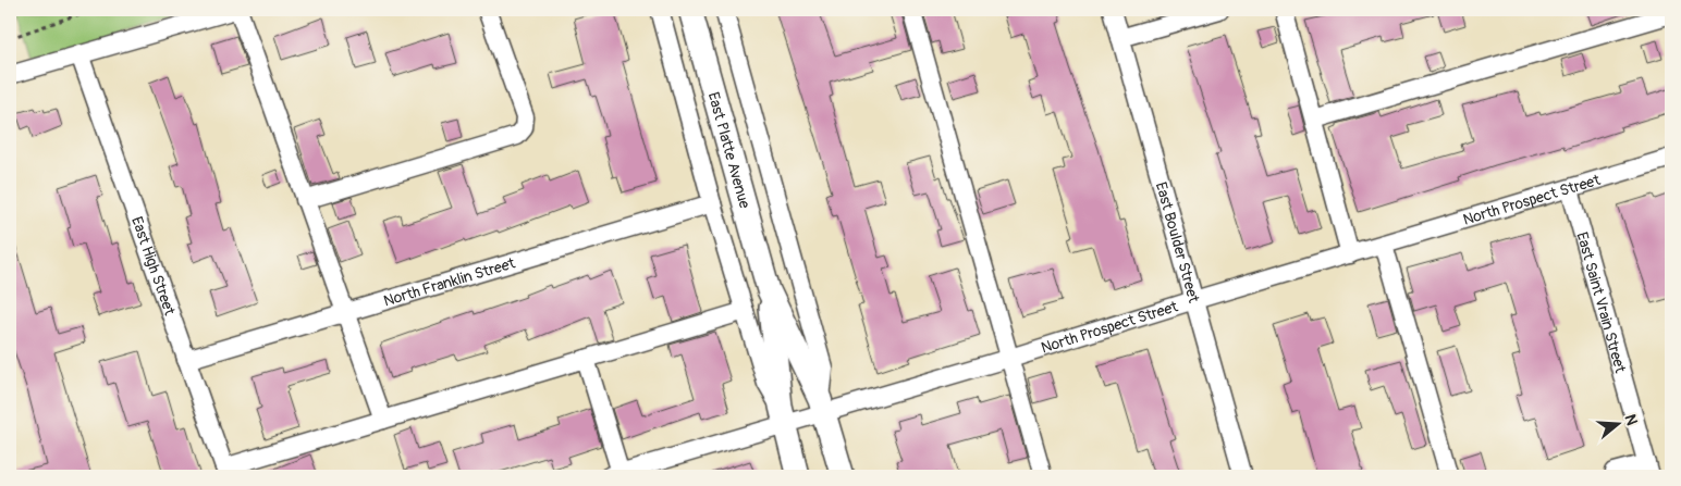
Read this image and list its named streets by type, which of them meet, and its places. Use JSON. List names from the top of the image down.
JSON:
{
  "streets": {
    "main road": ["East Platte Avenue"],
    "street": [
      "North Prospect Street",
      "East Boulder Street",
      "East High Street",
      "North Franklin Street",
      "East Saint Vrain Street"
    ]
  },
  "crossings": [
    ["East Platte Avenue", "North Prospect Street"],
    ["North Prospect Street", "East Boulder Street"],
    ["North Prospect Street", "East Saint Vrain Street"],
    ["East High Street", "North Franklin Street"]
  ],
  "north": "right"
}
